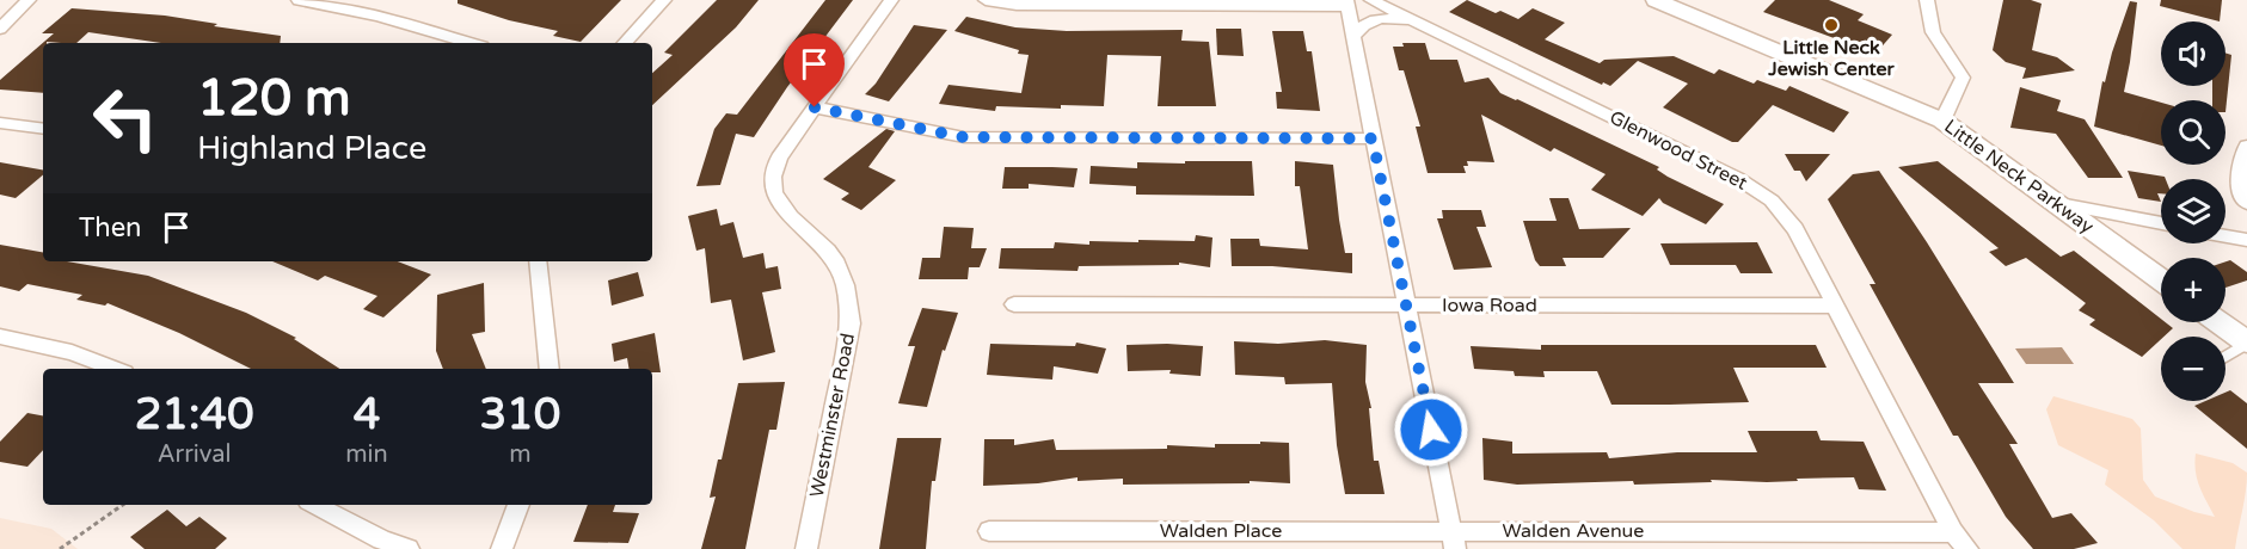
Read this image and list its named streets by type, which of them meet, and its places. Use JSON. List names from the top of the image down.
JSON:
{
  "streets": {
    "main road": ["Little Neck Parkway"],
    "street": [
      "Glenwood Street",
      "Iowa Road",
      "Westminster Road",
      "Walden Place",
      "Walden Avenue"
    ]
  },
  "crossings": [
    ["Glenwood Street", "Iowa Road"],
    ["Glenwood Street", "Walden Avenue"],
    ["Walden Place", "Walden Avenue"]
  ],
  "places": ["Little Neck Jewish Center"],
  "page": {
    "map_buttons": ["+", "−"],
    "turn": ["120 m", "Highland Place"],
    "then": "Then",
    "eta": [
      "21:40",
      "Arrival",
      "4",
      "min",
      "310",
      "m"
    ]
  }
}
